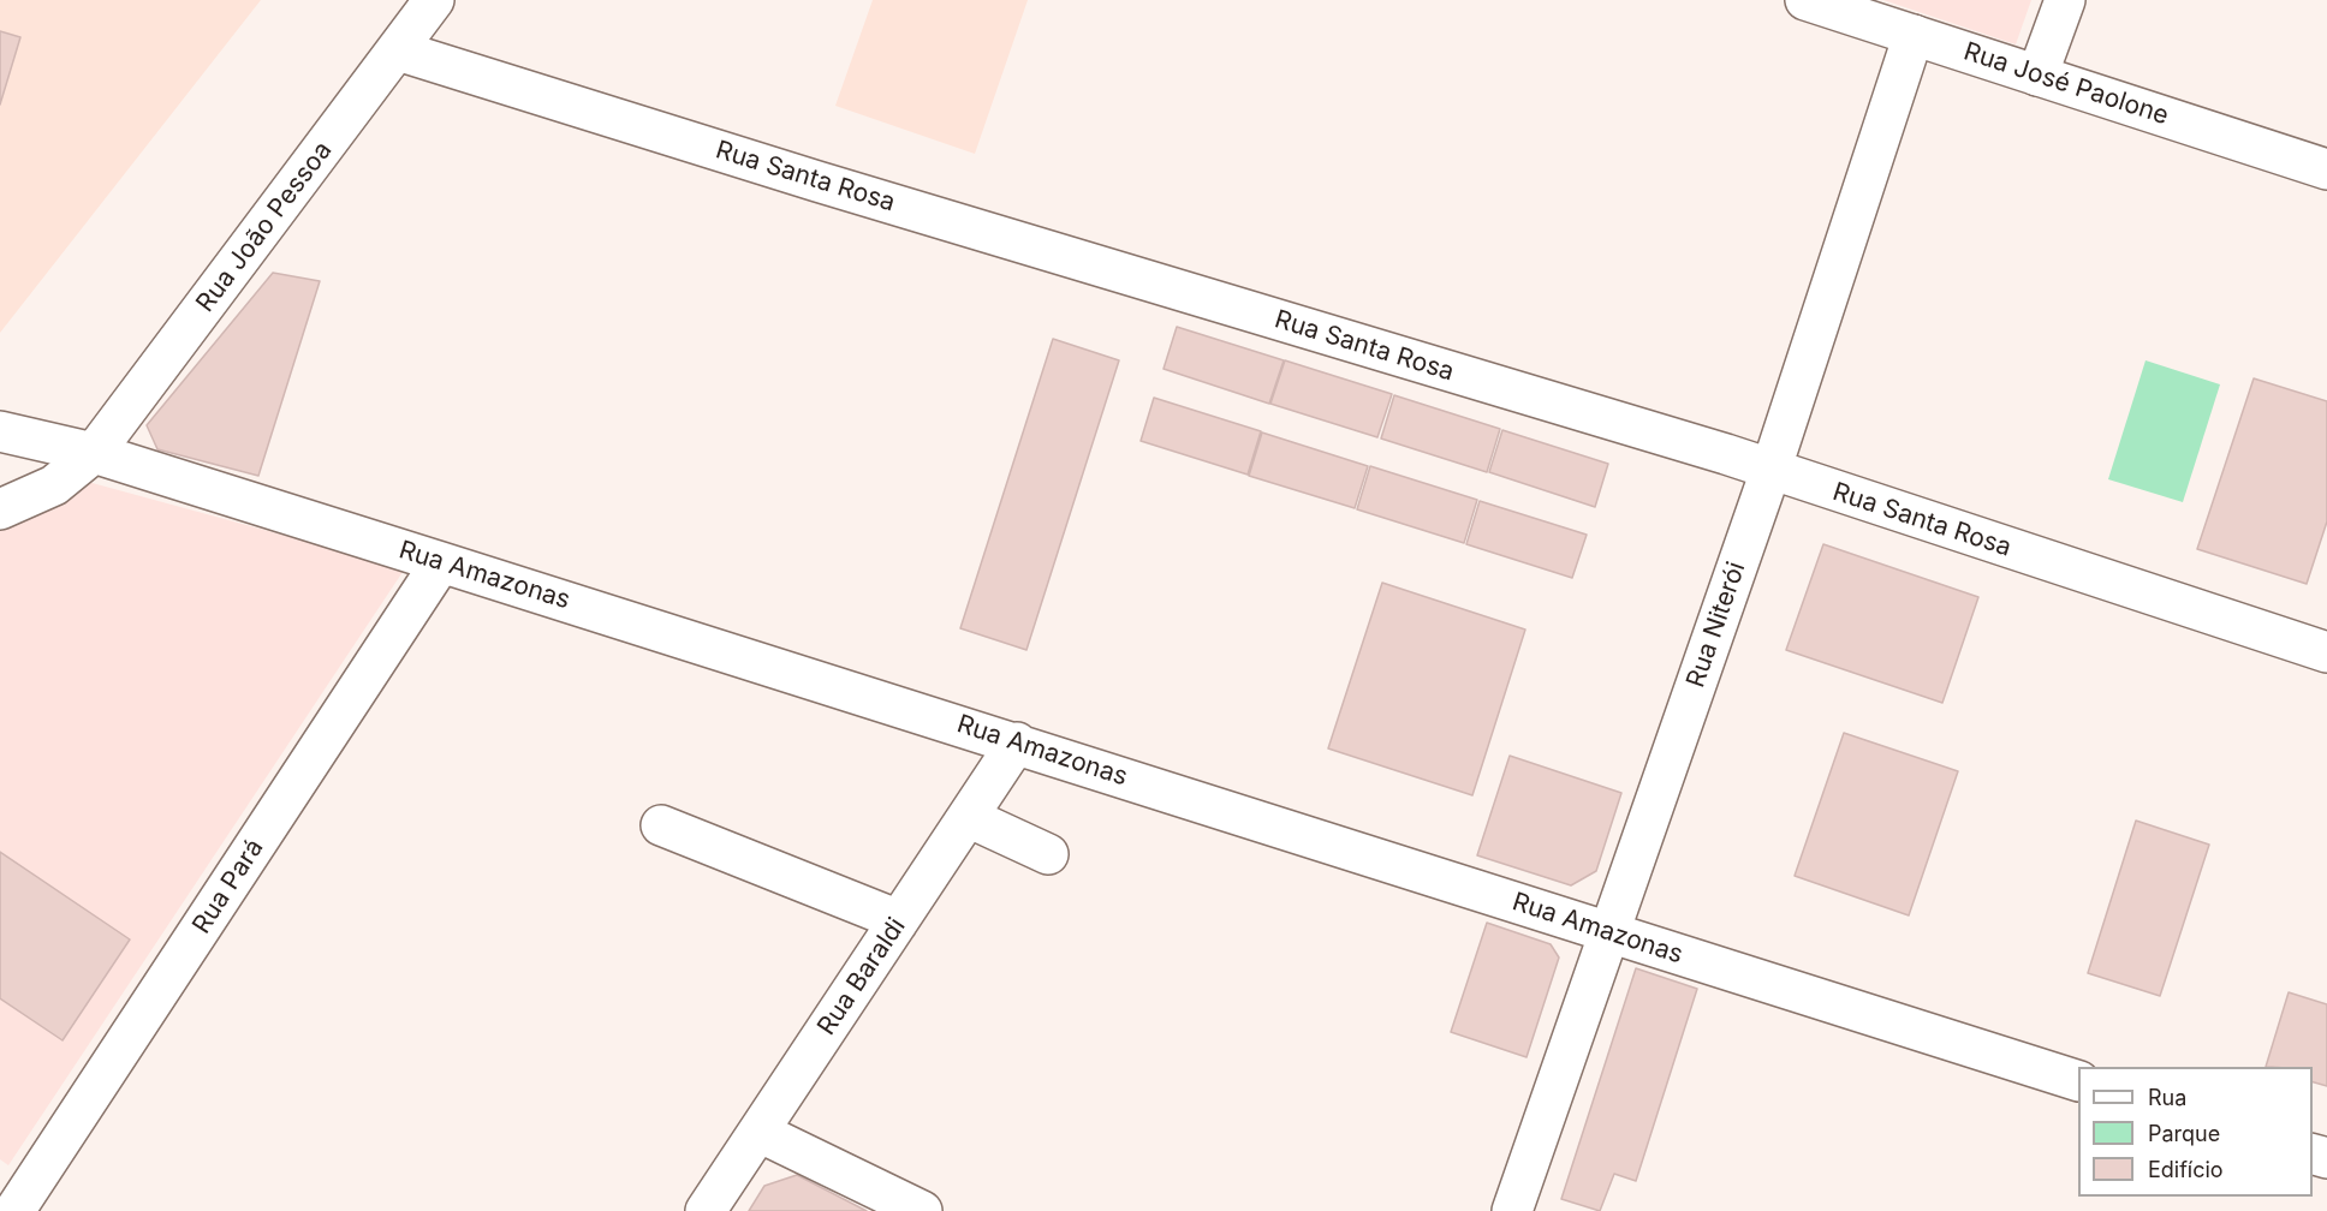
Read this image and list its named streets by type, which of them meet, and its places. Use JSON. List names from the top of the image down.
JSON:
{
  "streets": {
    "street": [
      "Rua José Paolone",
      "Rua Santa Rosa",
      "Rua João Pessoa",
      "Rua Amazonas",
      "Rua Niterói",
      "Rua Pará",
      "Rua Baraldi"
    ]
  },
  "crossings": [
    ["Rua José Paolone", "Rua Niterói"],
    ["Rua Santa Rosa", "Rua João Pessoa"],
    ["Rua Santa Rosa", "Rua Niterói"],
    ["Rua João Pessoa", "Rua Amazonas"],
    ["Rua Amazonas", "Rua Niterói"],
    ["Rua Amazonas", "Rua Pará"],
    ["Rua Amazonas", "Rua Baraldi"]
  ],
  "legend": ["Rua", "Parque", "Edifício"]
}
